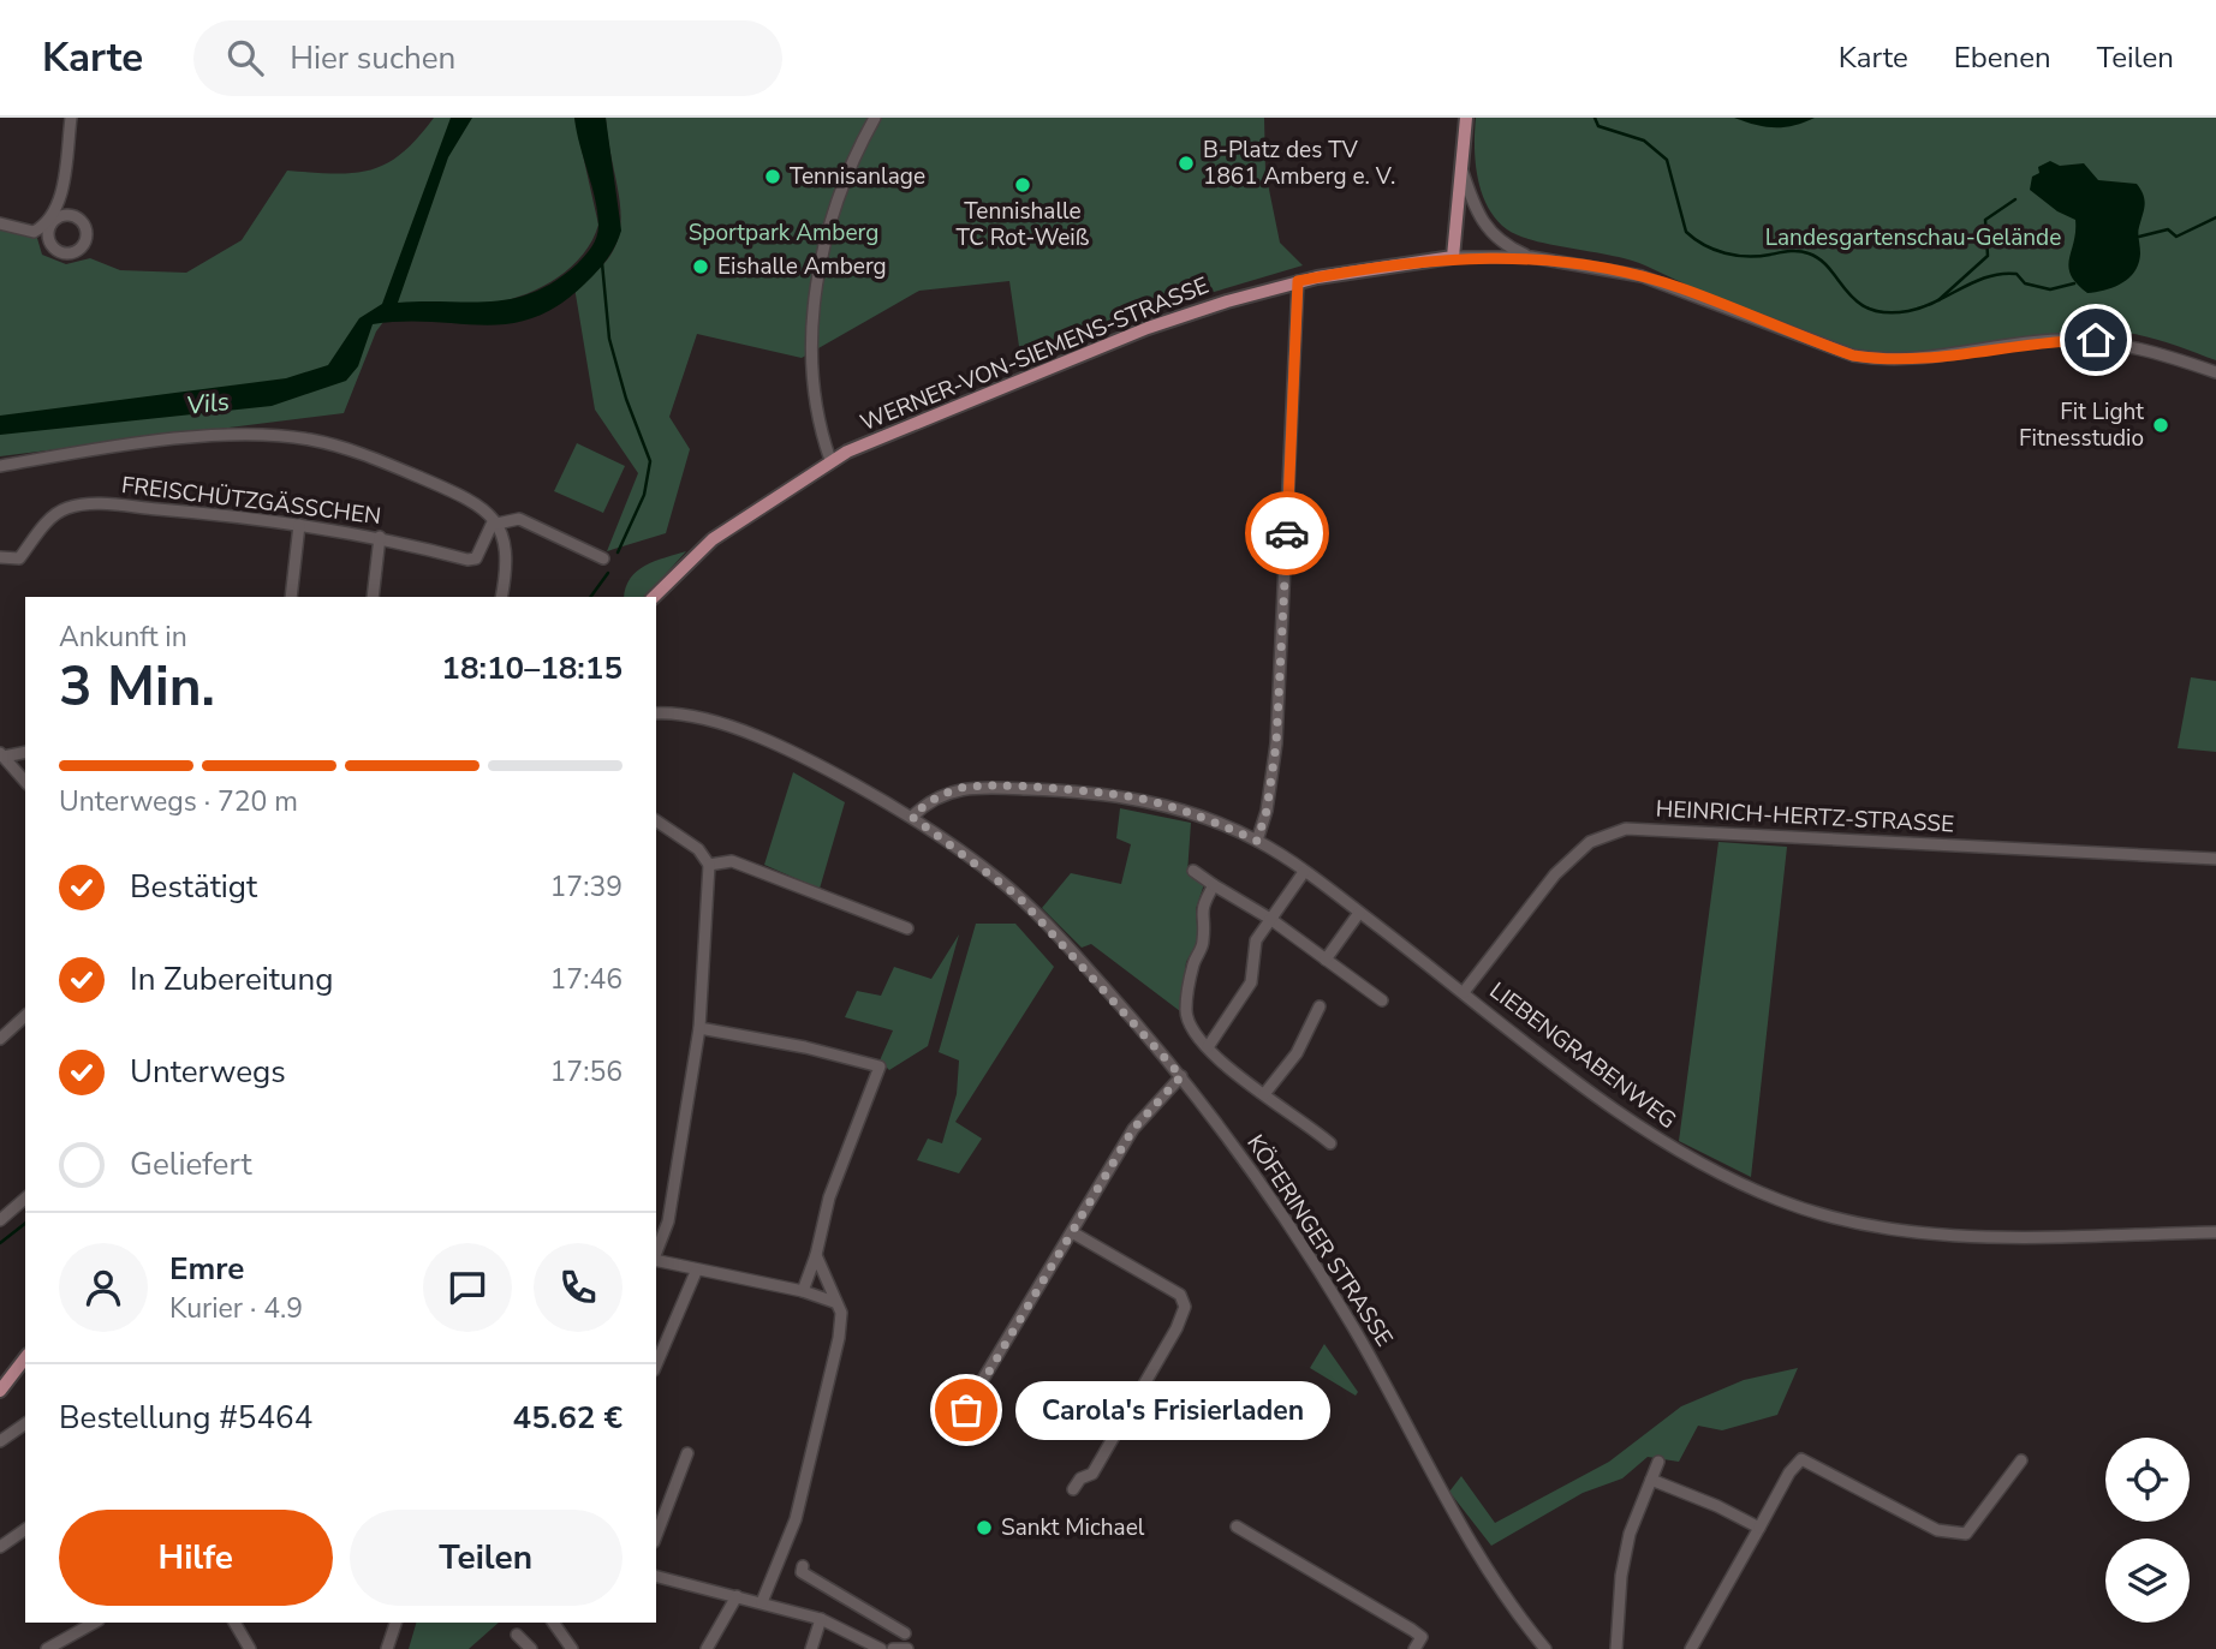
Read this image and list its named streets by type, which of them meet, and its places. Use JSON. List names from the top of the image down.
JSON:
{
  "streets": {
    "main road": ["WERNER-VON-SIEMENS-STRASSE"],
    "street": [
      "FREISCHÜTZGÄSSCHEN",
      "HEINRICH-HERTZ-STRASSE",
      "LIEBENGRABENWEG",
      "KÖFERINGER STRASSE"
    ]
  },
  "crossings": [
    ["HEINRICH-HERTZ-STRASSE", "LIEBENGRABENWEG"],
    ["LIEBENGRABENWEG", "KÖFERINGER STRASSE"]
  ],
  "water": ["Vils"],
  "parks": ["Sportpark Amberg", "Landesgartenschau-Gelände"],
  "places": [
    "B-Platz des TV 1861 Amberg e. V.",
    "Tennisanlage",
    "Tennishalle TC Rot-Weiß",
    "Eishalle Amberg",
    "Fit Light Fitnesstudio",
    "Carola's Frisierladen",
    "Sankt Michael"
  ],
  "page": {
    "header": "Karte",
    "search": "Hier suchen",
    "nav": ["Karte", "Ebenen", "Teilen"],
    "heading": ["3 Min.", "Ankunft in", "18:10–18:15"],
    "panel": [
      "Emre",
      "Kurier · 4.9",
      "Bestellung #5464",
      "45.62 €"
    ],
    "bar": "Unterwegs · 720 m",
    "list": [
      ["Bestätigt", "17:39"],
      ["In Zubereitung", "17:46"],
      ["Unterwegs", "17:56"],
      "Geliefert"
    ],
    "bubble": "Carola's Frisierladen",
    "buttons": ["Hilfe", "Teilen"]
  }
}
